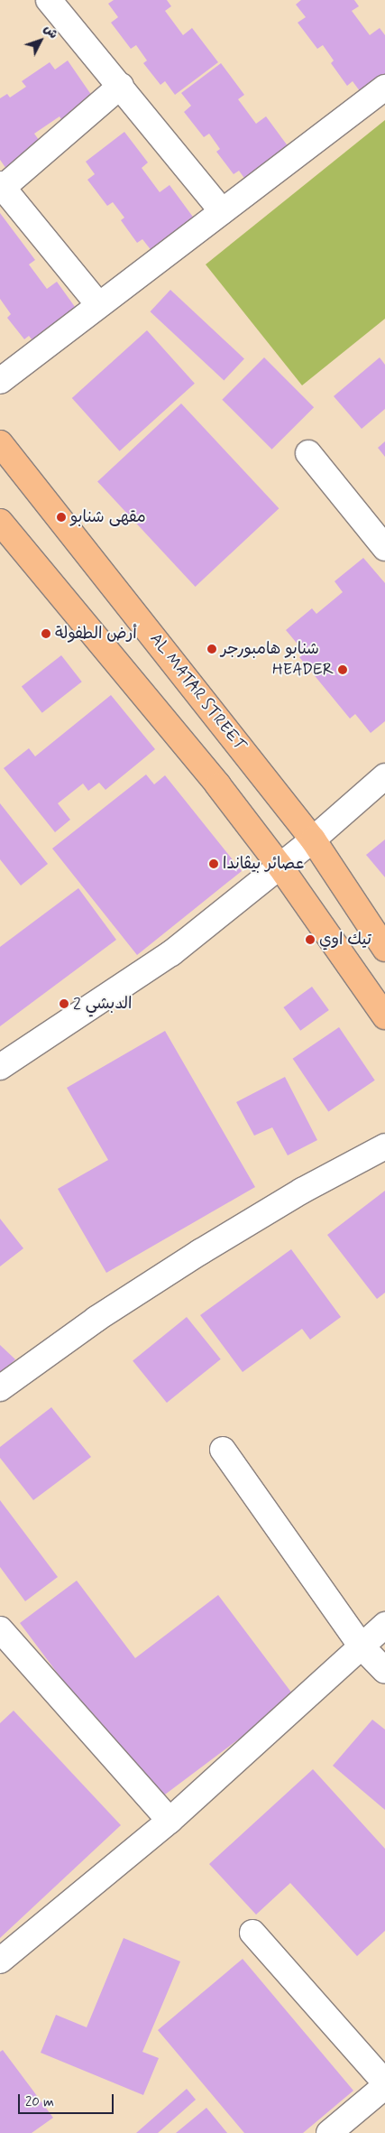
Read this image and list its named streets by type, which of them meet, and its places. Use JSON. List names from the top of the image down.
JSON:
{
  "streets": {
    "main road": ["AL MATAR STREET"]
  },
  "places": [
    "مقهى شنابو",
    "أرض الطفولة",
    "شنابو هامبورجر",
    "HEADER",
    "عصائر بيڤاندا",
    "تيك اوي",
    "الدبشي 2"
  ],
  "scale_bar": "20 m",
  "north": "top right"
}
